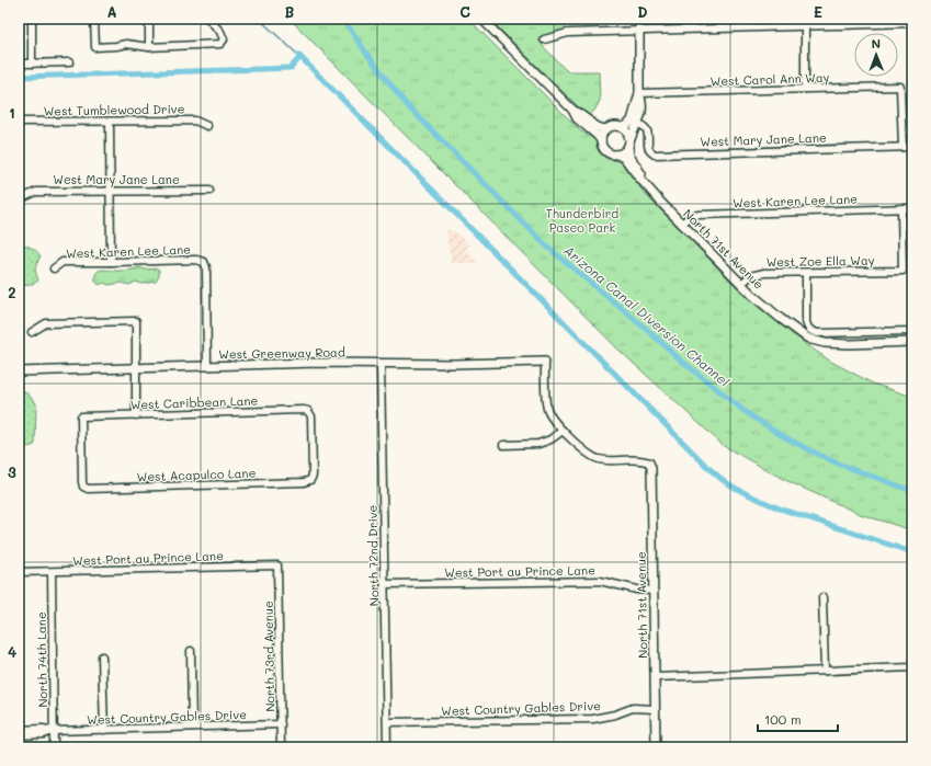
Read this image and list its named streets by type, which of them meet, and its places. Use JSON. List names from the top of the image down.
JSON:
{
  "streets": {
    "street": [
      "West Carol Ann Way",
      "West Tumblewood Drive",
      "West Mary Jane Lane",
      "West Karen Lee Lane",
      "North 71st Avenue",
      "West Zoe Ella Way",
      "West Greenway Road",
      "West Caribbean Lane",
      "West Acapulco Lane",
      "North 72nd Drive",
      "West Port au Prince Lane",
      "North 73rd Avenue",
      "North 74th Lane",
      "West Country Gables Drive"
    ]
  },
  "crossings": [
    ["West Carol Ann Way", "West Mary Jane Lane"],
    ["West Karen Lee Lane", "North 71st Avenue"],
    ["West Karen Lee Lane", "West Zoe Ella Way"],
    ["West Karen Lee Lane", "West Greenway Road"],
    ["North 71st Avenue", "West Zoe Ella Way"],
    ["North 71st Avenue", "West Port au Prince Lane"],
    ["North 71st Avenue", "West Country Gables Drive"],
    ["West Greenway Road", "North 72nd Drive"],
    ["West Caribbean Lane", "West Acapulco Lane"],
    ["North 72nd Drive", "West Port au Prince Lane"],
    ["North 72nd Drive", "West Country Gables Drive"],
    ["West Port au Prince Lane", "North 73rd Avenue"],
    ["West Port au Prince Lane", "North 74th Lane"],
    ["North 73rd Avenue", "West Country Gables Drive"],
    ["North 74th Lane", "West Country Gables Drive"]
  ],
  "water": ["Arizona Canal Diversion Channel"],
  "parks": ["Thunderbird Paseo Park"],
  "scale_bar": "100 m",
  "north": "top",
  "grid": {
    "columns": [
      "A",
      "B",
      "C",
      "D",
      "E"
    ],
    "rows": [
      "1",
      "2",
      "3",
      "4"
    ]
  }
}
